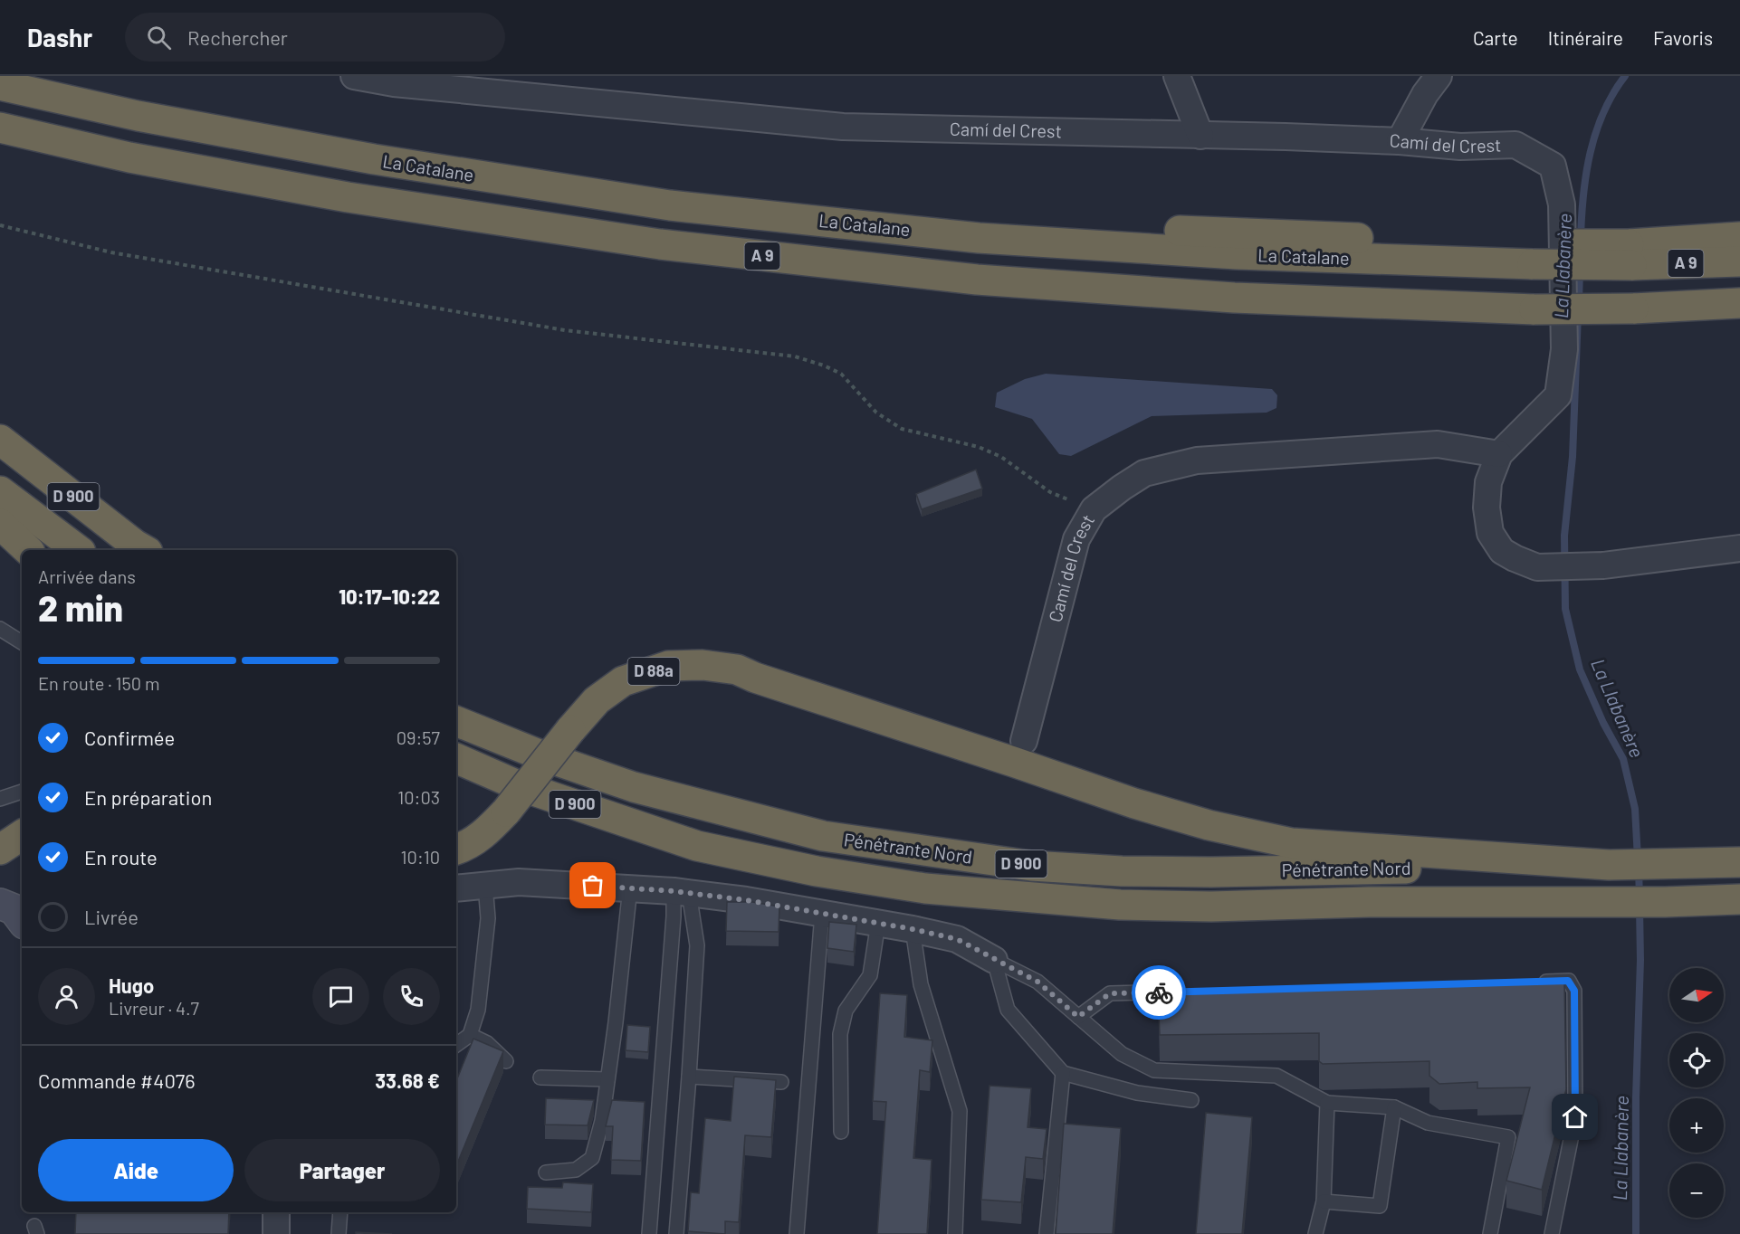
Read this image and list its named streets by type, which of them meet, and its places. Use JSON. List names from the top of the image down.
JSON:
{
  "streets": {
    "highway": [
      "La Catalane",
      "A 9",
      "D 900",
      "D 88a",
      "Pénétrante Nord"
    ],
    "street": ["Camí del Crest"]
  },
  "crossings": [
    ["D 900", "D 88a"],
    ["D 900", "Pénétrante Nord"],
    ["D 88a", "Pénétrante Nord"]
  ],
  "water": ["La Llabanère"],
  "north": "right",
  "page": {
    "header": "Dashr",
    "search": "Rechercher",
    "nav": ["Carte", "Itinéraire", "Favoris"],
    "heading": ["2 min", "Arrivée dans", "10:17–10:22"],
    "panel": [
      "Hugo",
      "Livreur · 4.7",
      "Commande #4076",
      "33.68 €"
    ],
    "bar": "En route · 150 m",
    "list": [
      ["Confirmée", "09:57"],
      ["En préparation", "10:03"],
      ["En route", "10:10"],
      "Livrée"
    ],
    "map_buttons": ["+", "−"],
    "buttons": ["Aide", "Partager"]
  }
}
